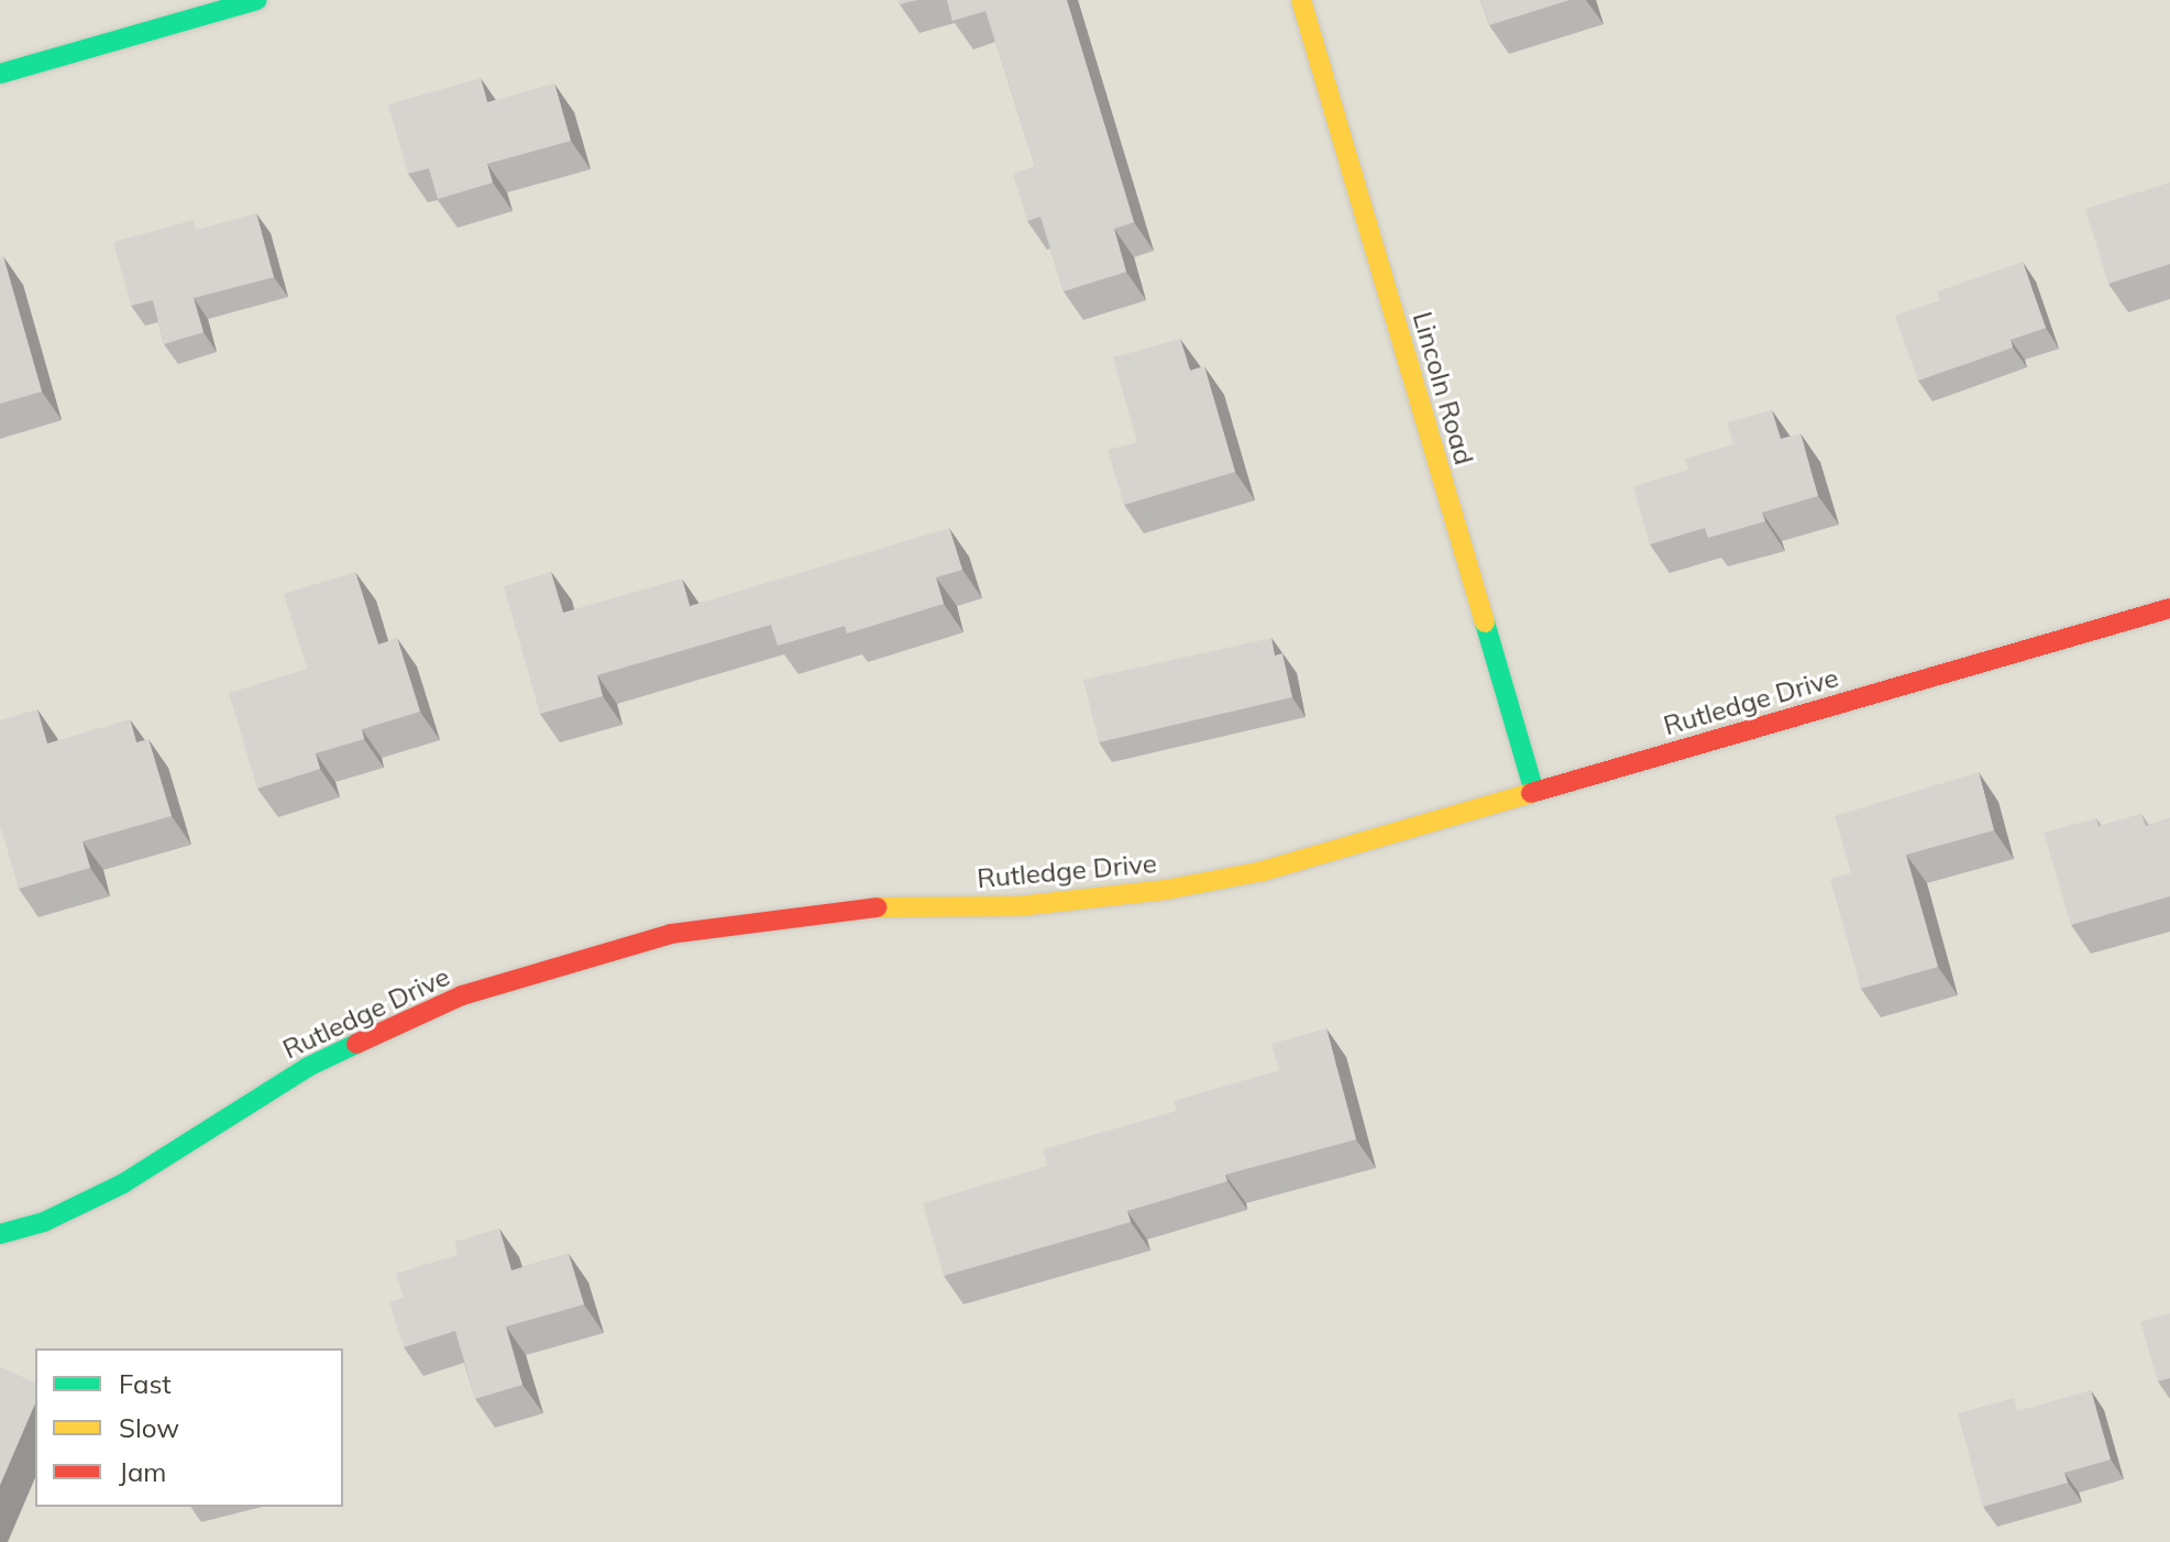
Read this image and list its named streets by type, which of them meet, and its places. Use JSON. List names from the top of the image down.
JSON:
{
  "streets": {
    "street": ["Lincoln Road", "Rutledge Drive"]
  },
  "crossings": [
    ["Lincoln Road", "Rutledge Drive"]
  ],
  "legend": ["Fast", "Slow", "Jam"]
}
